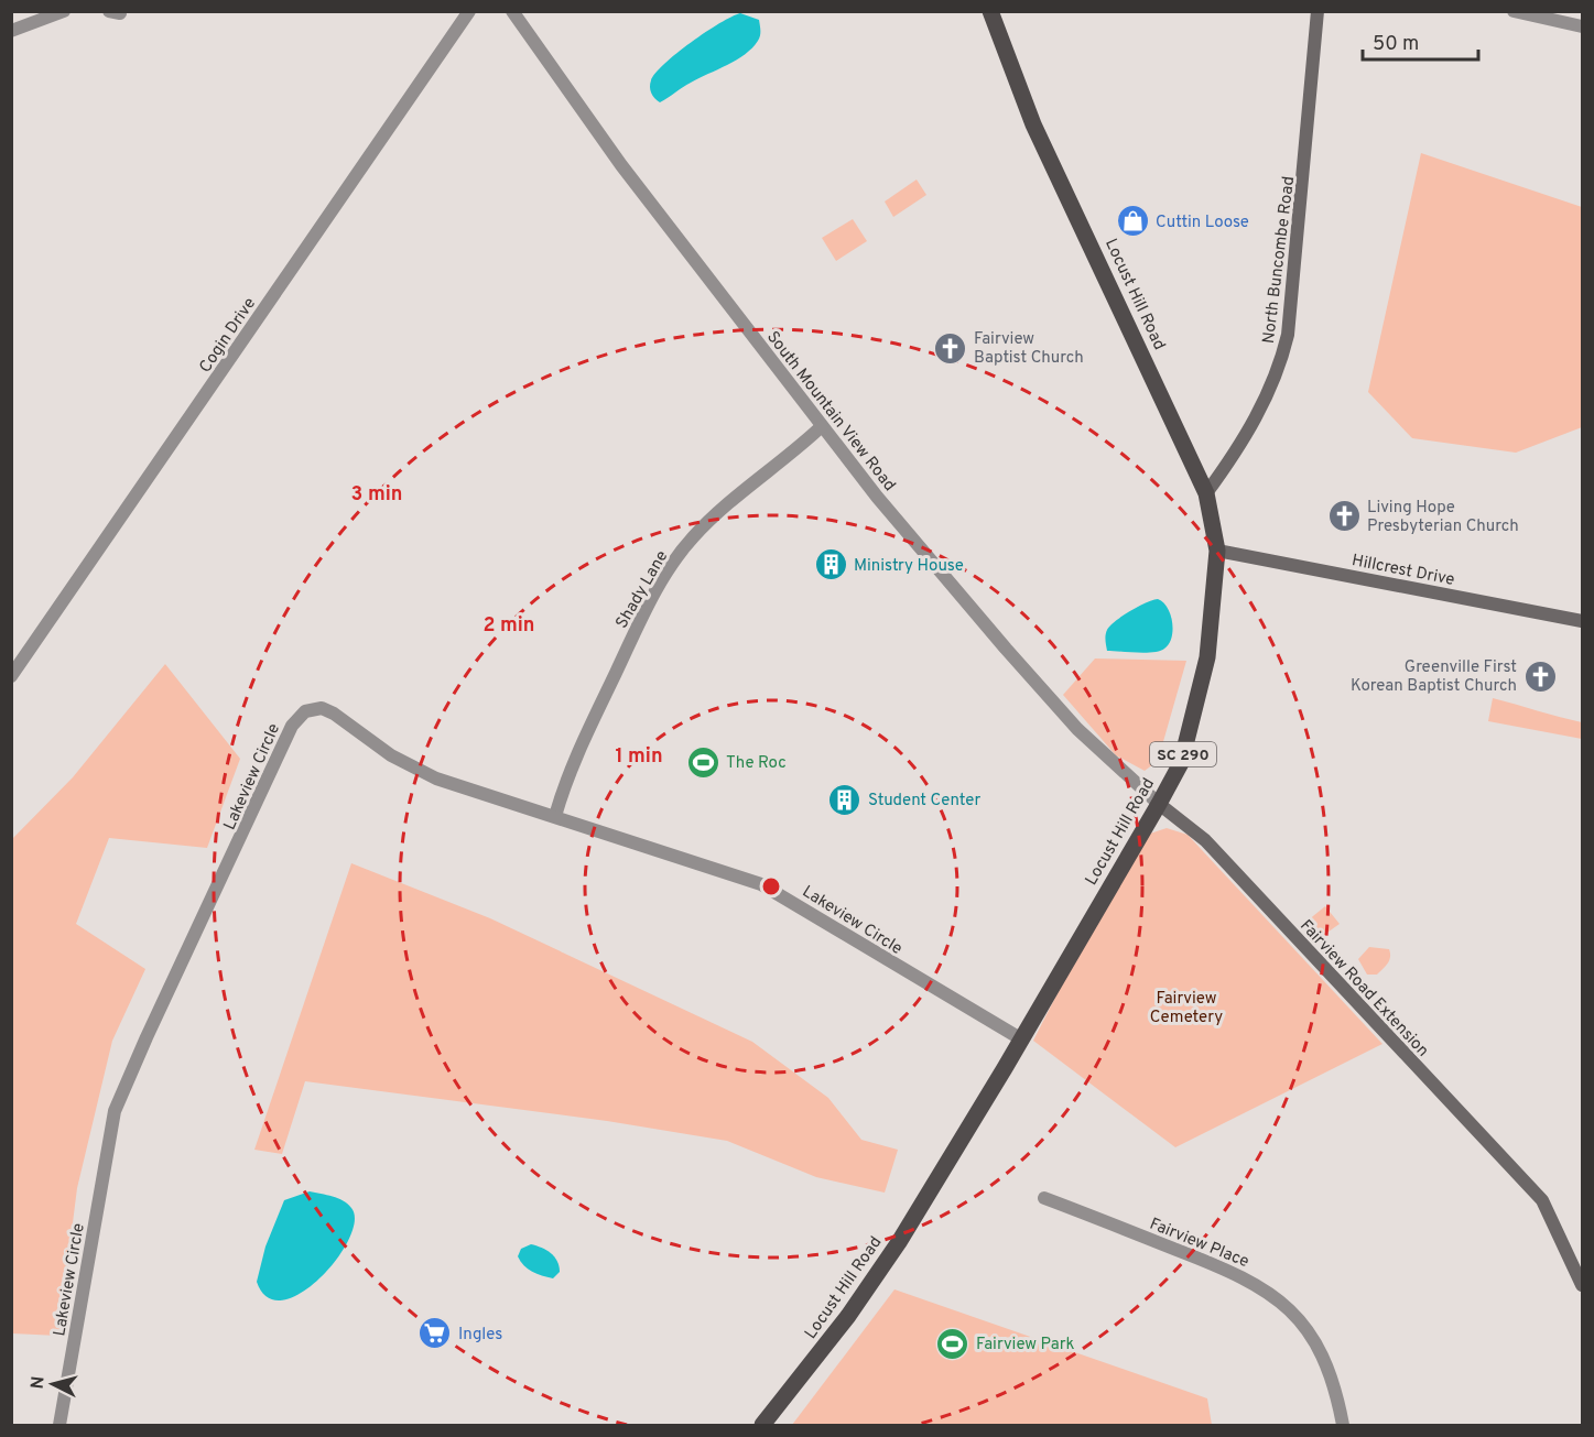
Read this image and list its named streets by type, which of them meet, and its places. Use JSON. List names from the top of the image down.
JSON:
{
  "streets": {
    "main road": ["Locust Hill Road", "SC 290"],
    "street": [
      "North Buncombe Road",
      "Cogin Drive",
      "South Mountain View Road",
      "Hillcrest Drive",
      "Shady Lane",
      "Lakeview Circle",
      "Fairview Road Extension",
      "Fairview Place"
    ]
  },
  "crossings": [
    ["North Buncombe Road", "Locust Hill Road"],
    ["Locust Hill Road", "South Mountain View Road"],
    ["Locust Hill Road", "Hillcrest Drive"],
    ["Locust Hill Road", "Lakeview Circle"],
    ["Locust Hill Road", "Fairview Road Extension"],
    ["South Mountain View Road", "Shady Lane"],
    ["South Mountain View Road", "Fairview Road Extension"],
    ["Shady Lane", "Lakeview Circle"]
  ],
  "parks": ["Fairview Cemetery"],
  "places": {
    "shop": ["Cuttin Loose"],
    "church": ["Fairview Baptist Church", "Living Hope Presbyterian Church", "Greenville First Korean Baptist Church"],
    "building": ["Ministry House", "Student Center"],
    "sports": ["The Roc", "Fairview Park"],
    "supermarket": ["Ingles"]
  },
  "scale_bar": "50 m",
  "north": "left",
  "rings": ["3 min", "2 min", "1 min"]
}
